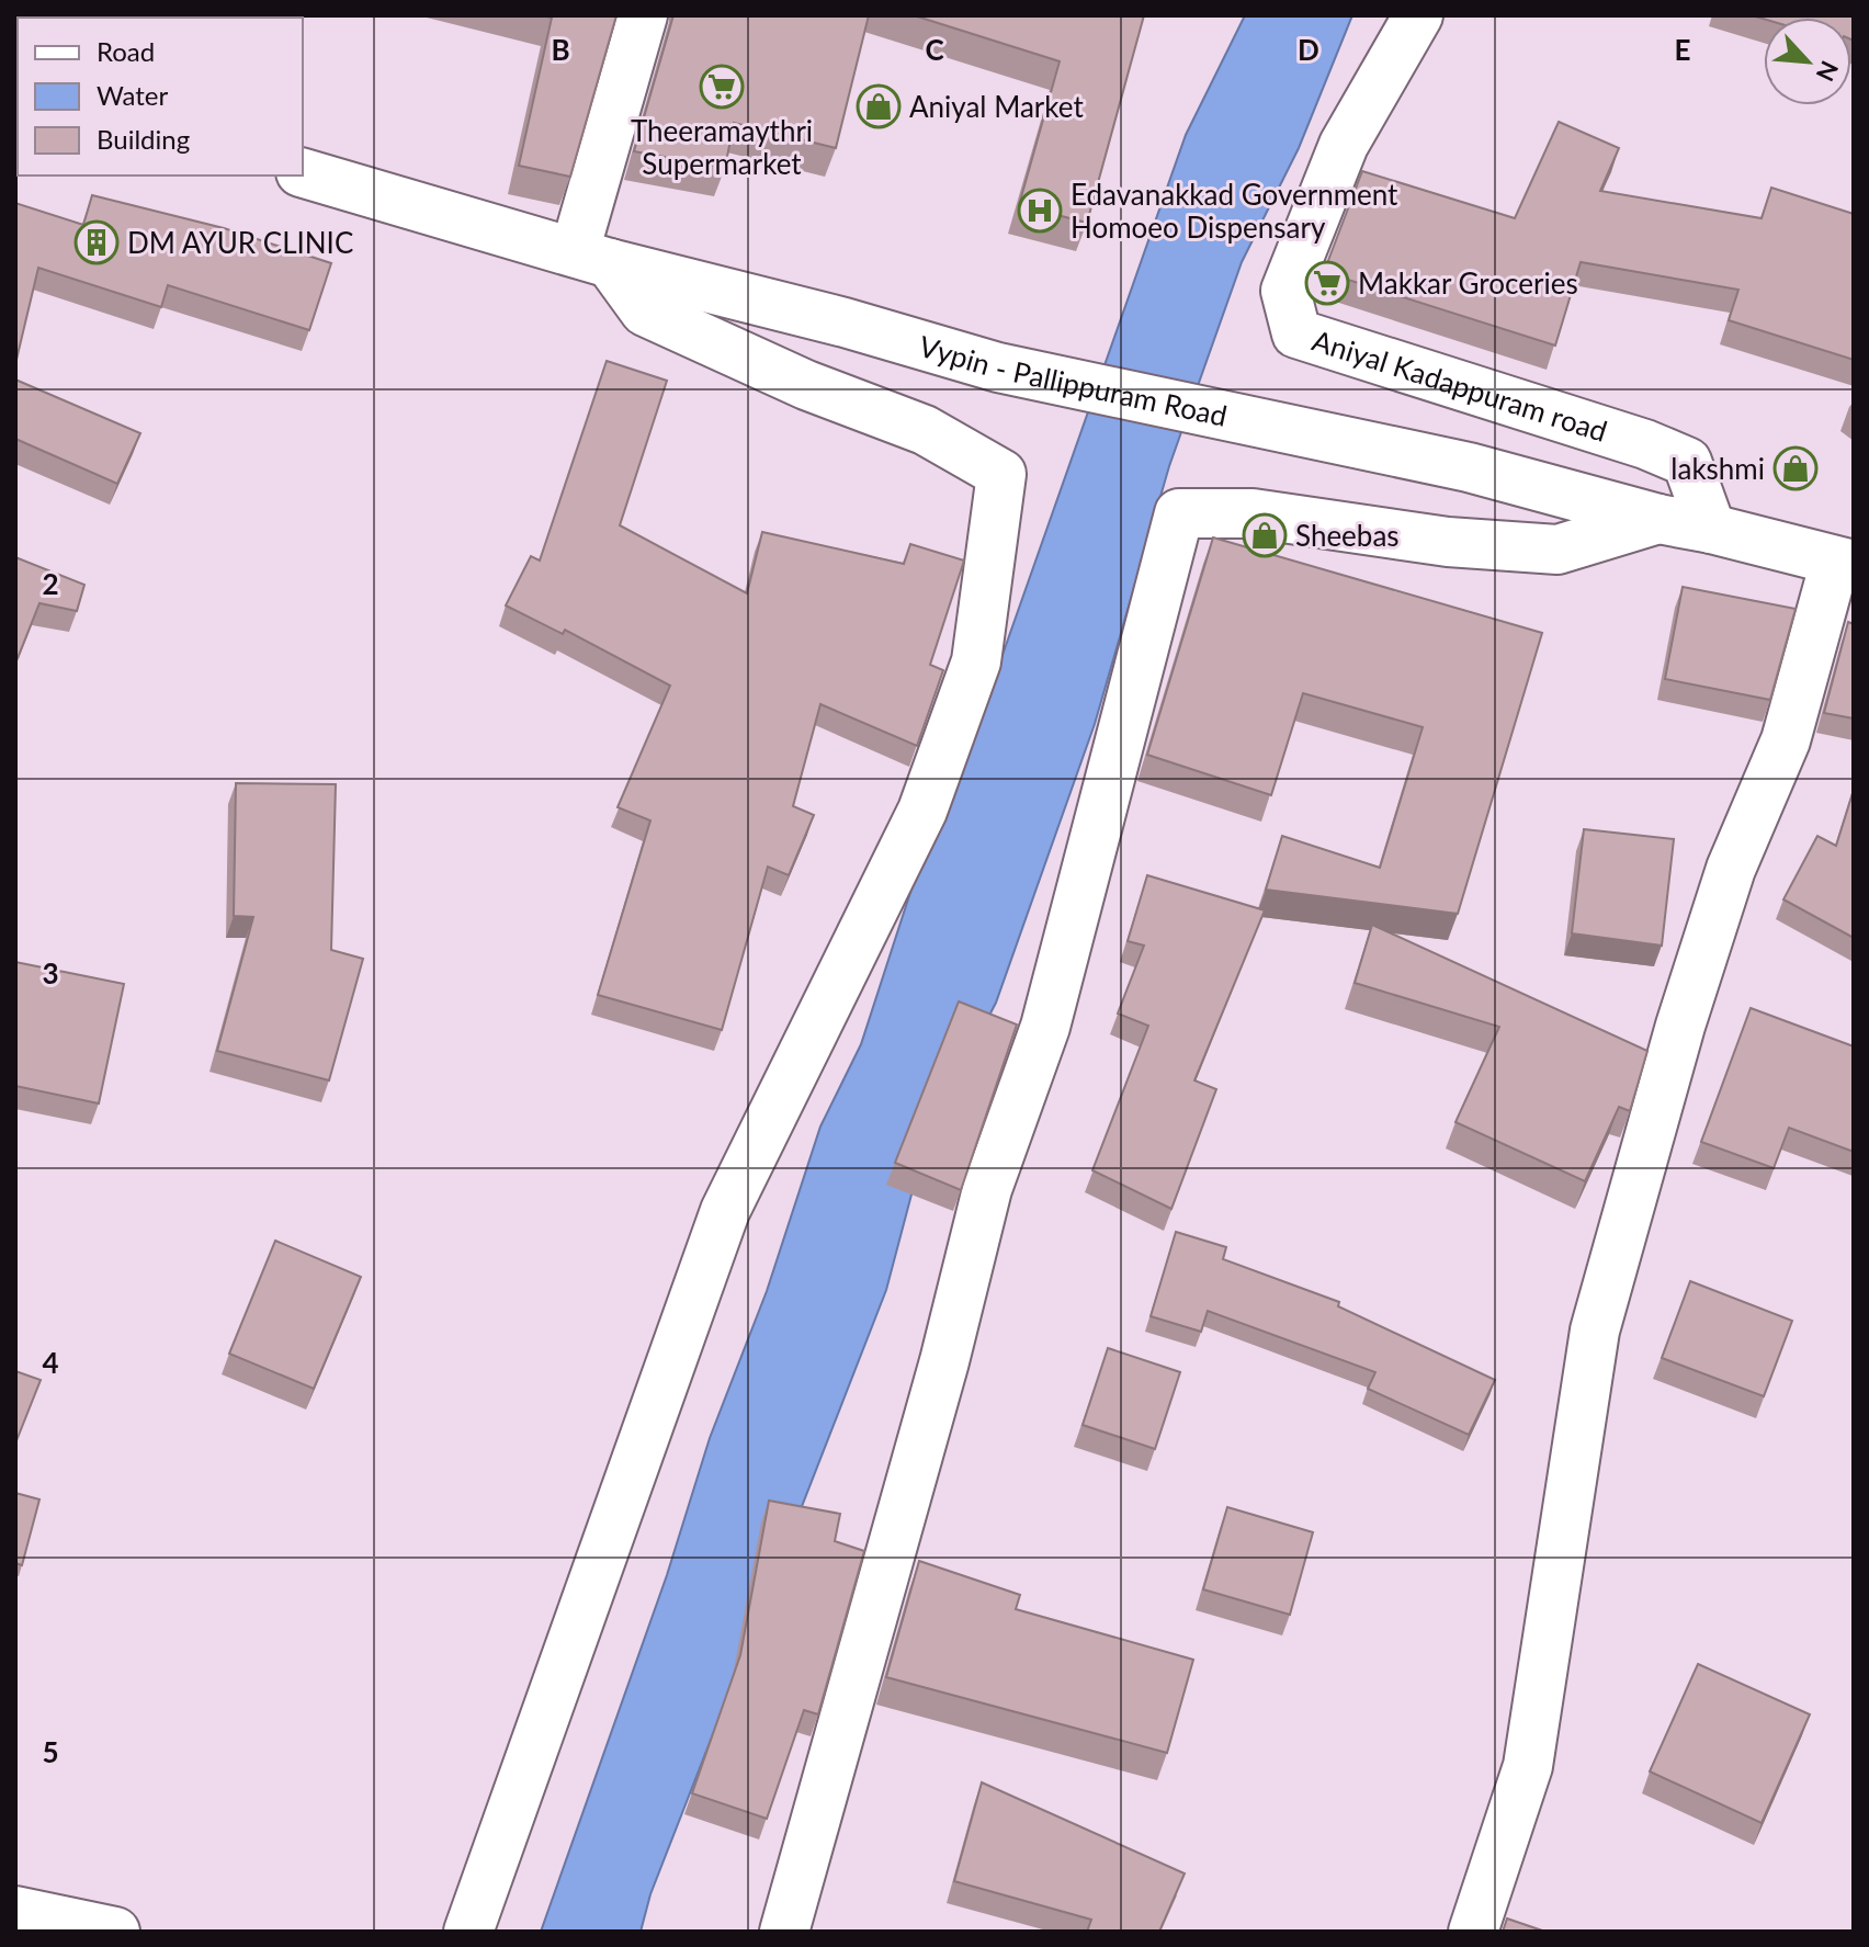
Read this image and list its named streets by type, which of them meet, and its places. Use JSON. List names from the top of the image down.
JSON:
{
  "streets": {
    "street": ["Vypin - Pallippuram Road", "Aniyal Kadappuram road"]
  },
  "crossings": [
    ["Vypin - Pallippuram Road", "Aniyal Kadappuram road"]
  ],
  "places": {
    "supermarket": ["Theeramaythri Supermarket", "Makkar Groceries"],
    "shop": ["Aniyal Market", "lakshmi", "Sheebas"],
    "hospital": ["Edavanakkad Government Homoeo Dispensary"],
    "building": ["DM AYUR CLINIC"]
  },
  "legend": ["Road", "Water", "Building"],
  "north": "bottom right",
  "grid": {
    "columns": [
      "B",
      "C",
      "D",
      "E"
    ],
    "rows": [
      "2",
      "3",
      "4",
      "5"
    ]
  }
}
